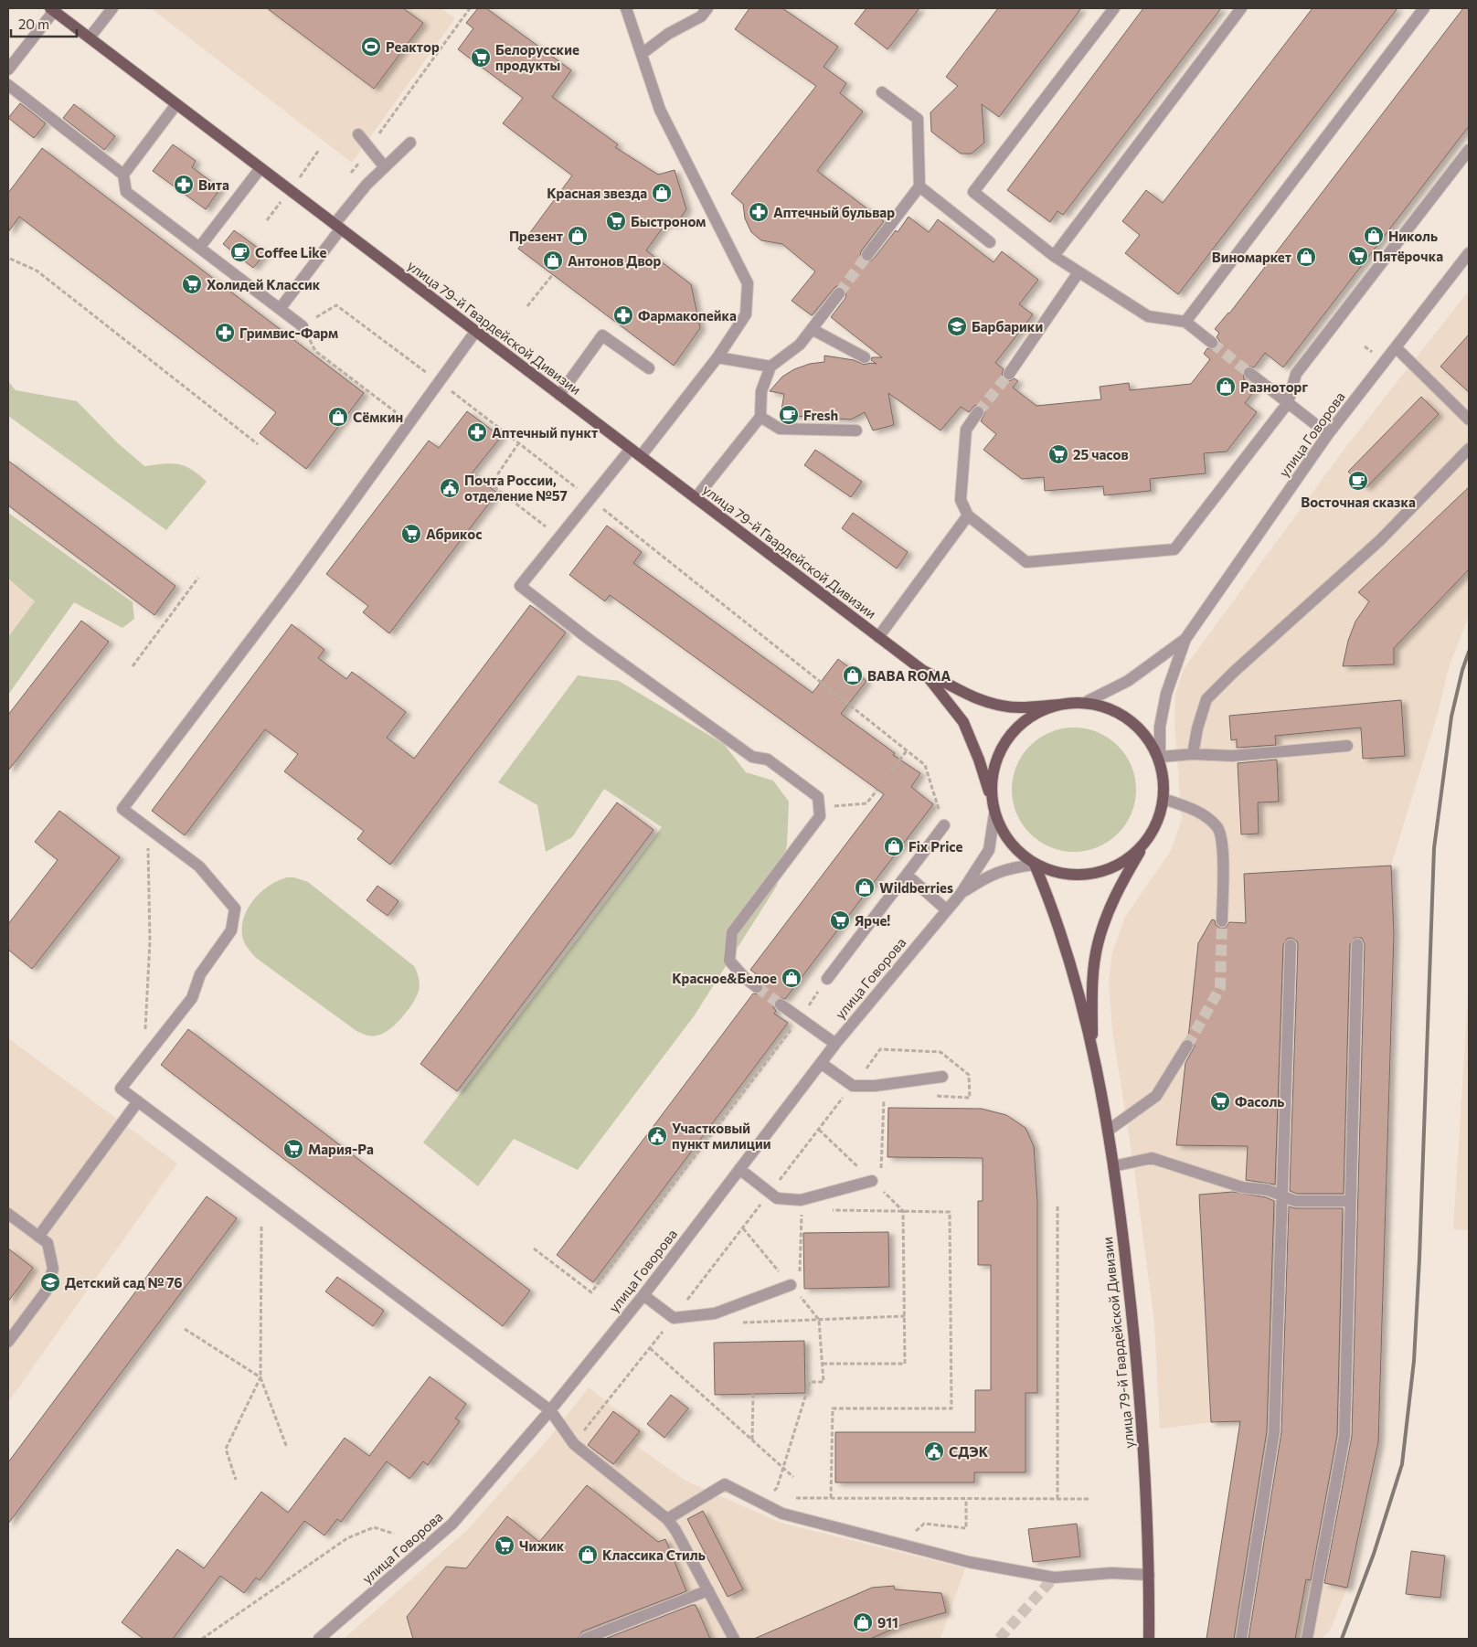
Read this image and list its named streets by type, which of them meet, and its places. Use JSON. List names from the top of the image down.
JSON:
{
  "streets": {
    "main road": ["улица 79-й Гвардейской Дивизии"],
    "street": ["улица Говорова"]
  },
  "crossings": [
    ["улица 79-й Гвардейской Дивизии", "улица Говорова"]
  ],
  "places": {
    "sports": ["Реактор"],
    "supermarket": [
      "Белорусские продукты",
      "Быстроном",
      "Пятёрочка",
      "Холидей Классик",
      "25 часов",
      "Абрикос",
      "Ярче!",
      "Фасоль",
      "Мария-Ра",
      "Чижик"
    ],
    "pharmacy": [
      "Вита",
      "Аптечный бульвар",
      "Фармакопейка",
      "Гримвис-Фарм",
      "Аптечный пункт"
    ],
    "shop": [
      "Красная звезда",
      "Презент",
      "Николь",
      "Виномаркет",
      "Антонов Двор",
      "Разноторг",
      "Сёмкин",
      "BABA ROMA",
      "Fix Price",
      "Wildberries",
      "Красное&Белое",
      "Классика Стиль",
      "911"
    ],
    "cafe": ["Coffee Like", "Fresh", "Восточная сказка"],
    "school or university": ["Барбарики", "Детский сад № 76"],
    "public building": ["Почта России, отделение №57", "Участковый пункт милиции", "СДЭК"]
  },
  "scale_bar": "20 m"
}
